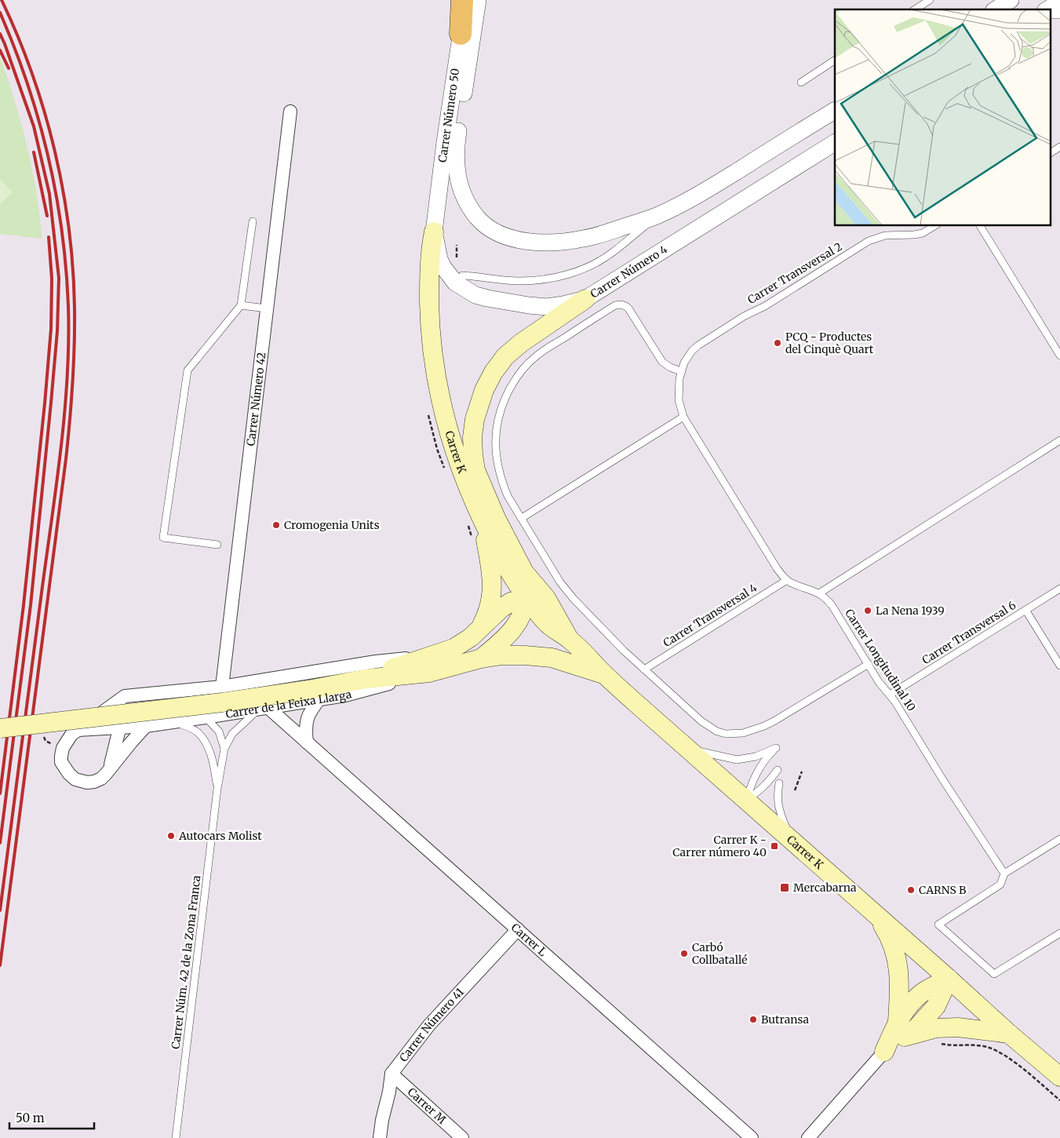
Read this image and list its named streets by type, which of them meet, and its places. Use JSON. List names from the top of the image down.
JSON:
{
  "streets": {
    "main road": ["Carrer K", "Carrer de la Feixa Llarga"],
    "street": [
      "Carrer Número 50",
      "Carrer Número 4",
      "Carrer Número 42",
      "Carrer L",
      "Carrer Número 41",
      "Carrer M"
    ],
    "lane": [
      "Carrer Transversal 2",
      "Carrer Transversal 4",
      "Carrer Transversal 6",
      "Carrer Longitudinal 10",
      "Carrer Núm. 42 de la Zona Franca"
    ]
  },
  "crossings": [
    ["Carrer Número 50", "Carrer Número 4"],
    ["Carrer Número 50", "Carrer K"],
    ["Carrer Número 4", "Carrer K"],
    ["Carrer Transversal 2", "Carrer Longitudinal 10"],
    ["Carrer Número 42", "Carrer de la Feixa Llarga"],
    ["Carrer K", "Carrer de la Feixa Llarga"],
    ["Carrer Transversal 4", "Carrer Longitudinal 10"],
    ["Carrer Transversal 6", "Carrer Longitudinal 10"],
    ["Carrer de la Feixa Llarga", "Carrer L"],
    ["Carrer de la Feixa Llarga", "Carrer Núm. 42 de la Zona Franca"],
    ["Carrer L", "Carrer Núm. 42 de la Zona Franca"],
    ["Carrer L", "Carrer Número 41"],
    ["Carrer Número 41", "Carrer M"]
  ],
  "places": {
    "other": [
      "PCQ - Productes del Cinquè Quart",
      "Cromogenia Units",
      "La Nena 1939",
      "Autocars Molist",
      "CARNS B",
      "Carbó Collbatallé",
      "Butransa"
    ],
    "transit": ["Carrer K - Carrer número 40", "Mercabarna"]
  },
  "scale_bar": "50 m"
}
